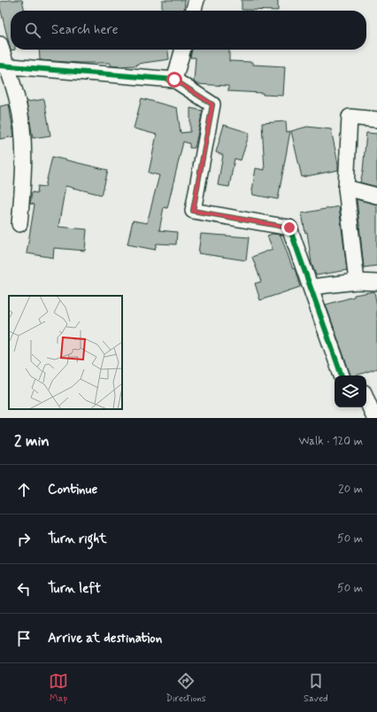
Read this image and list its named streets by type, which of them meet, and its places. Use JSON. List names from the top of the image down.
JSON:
{
  "page": {
    "search": "Search here",
    "heading": ["2 min", "Walk · 120 m"],
    "list": [
      ["Continue", "20 m"],
      ["Turn right", "50 m"],
      ["Turn left", "50 m"],
      "Arrive at destination"
    ],
    "nav": ["Map", "Directions", "Saved"]
  }
}
